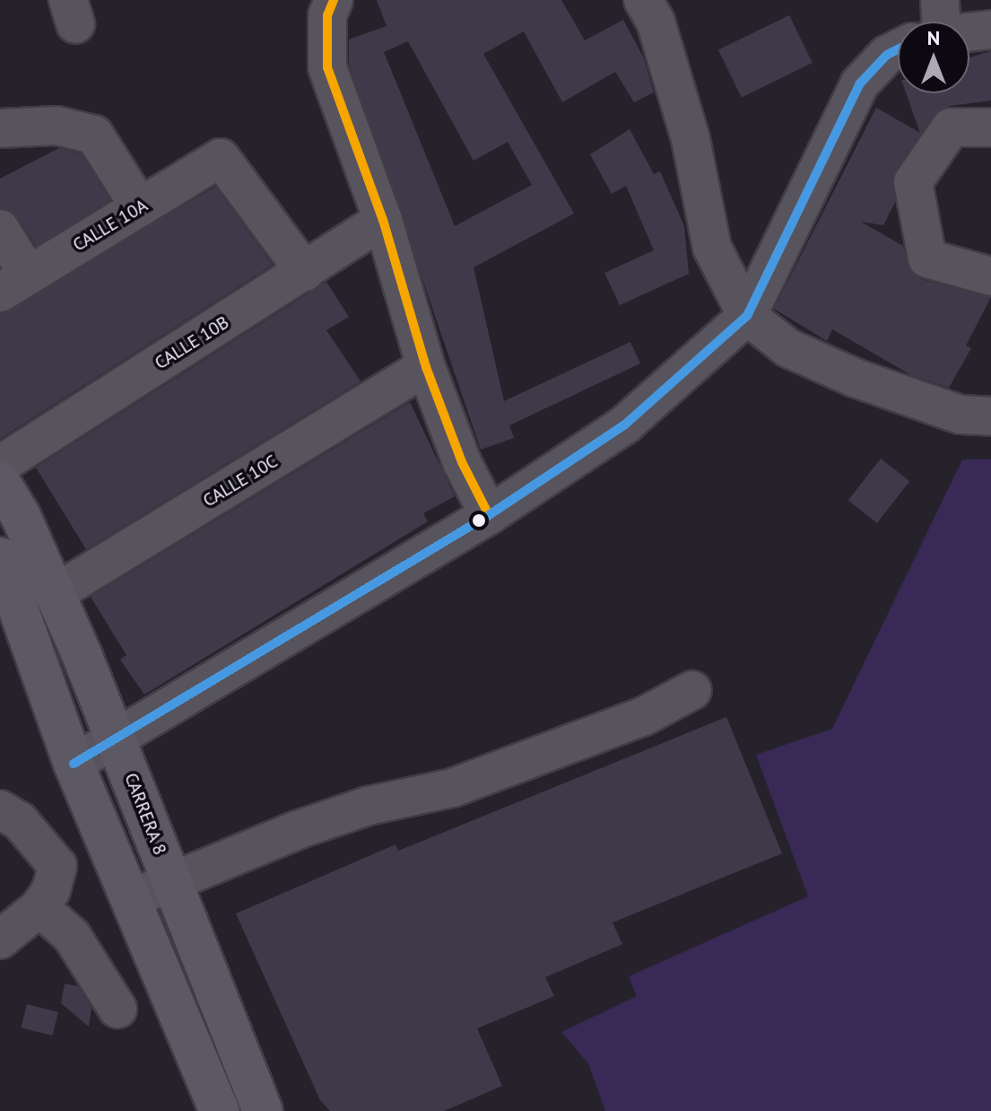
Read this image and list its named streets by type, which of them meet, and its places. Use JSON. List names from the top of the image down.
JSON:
{
  "streets": {
    "main road": ["CARRERA 8"],
    "street": ["CALLE 10A", "CALLE 10B", "CALLE 10C"]
  },
  "crossings": [
    ["CALLE 10A", "CALLE 10B"],
    ["CALLE 10C", "CARRERA 8"]
  ],
  "north": "top"
}
